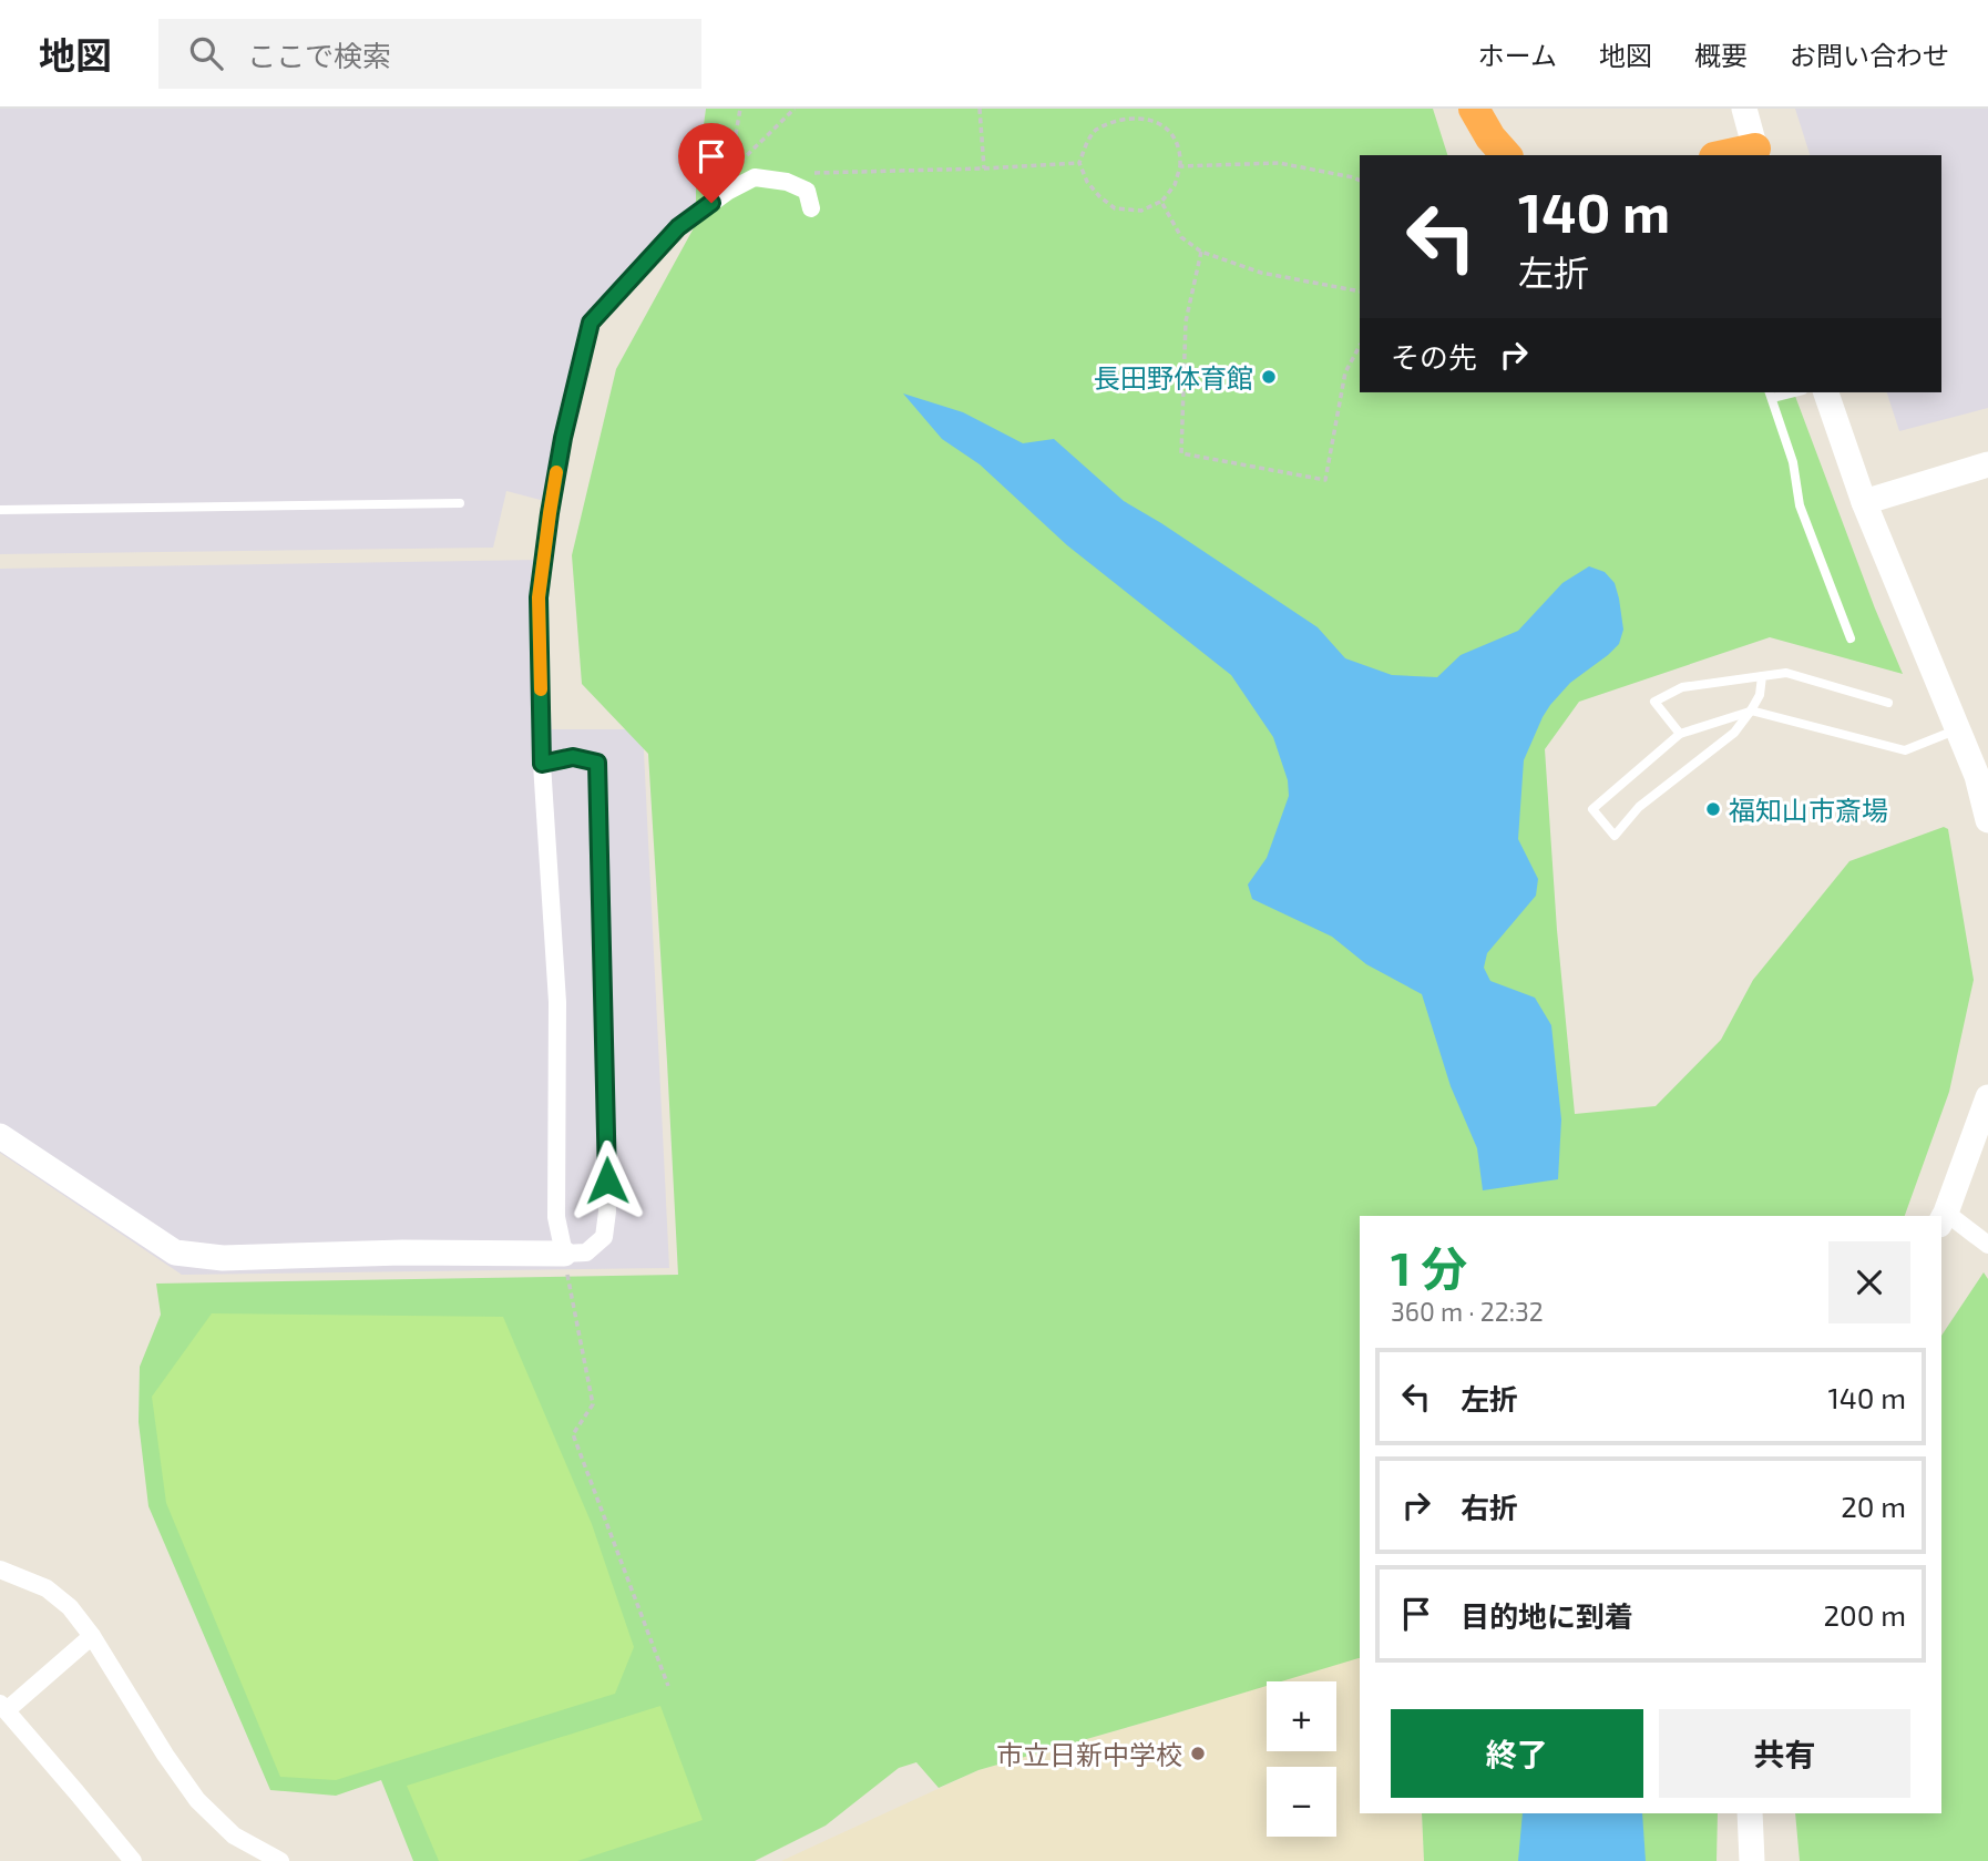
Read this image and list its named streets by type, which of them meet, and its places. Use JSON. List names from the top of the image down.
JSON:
{
  "places": ["長田野体育館", "福知山市斎場", "市立日新中学校"],
  "page": {
    "header": "地図",
    "search": "ここで検索",
    "nav": [
      "ホーム",
      "地図",
      "概要",
      "お問い合わせ"
    ],
    "turn": ["140 m", "左折"],
    "then": "その先",
    "heading": ["1 分", "360 m · 22:32"],
    "list": [
      {
        "name": "左折",
        "value": "140 m"
      },
      {
        "name": "右折",
        "value": "20 m"
      },
      {
        "name": "目的地に到着",
        "value": "200 m"
      }
    ],
    "map_buttons": ["+", "−"],
    "buttons": ["終了", "共有"]
  }
}
